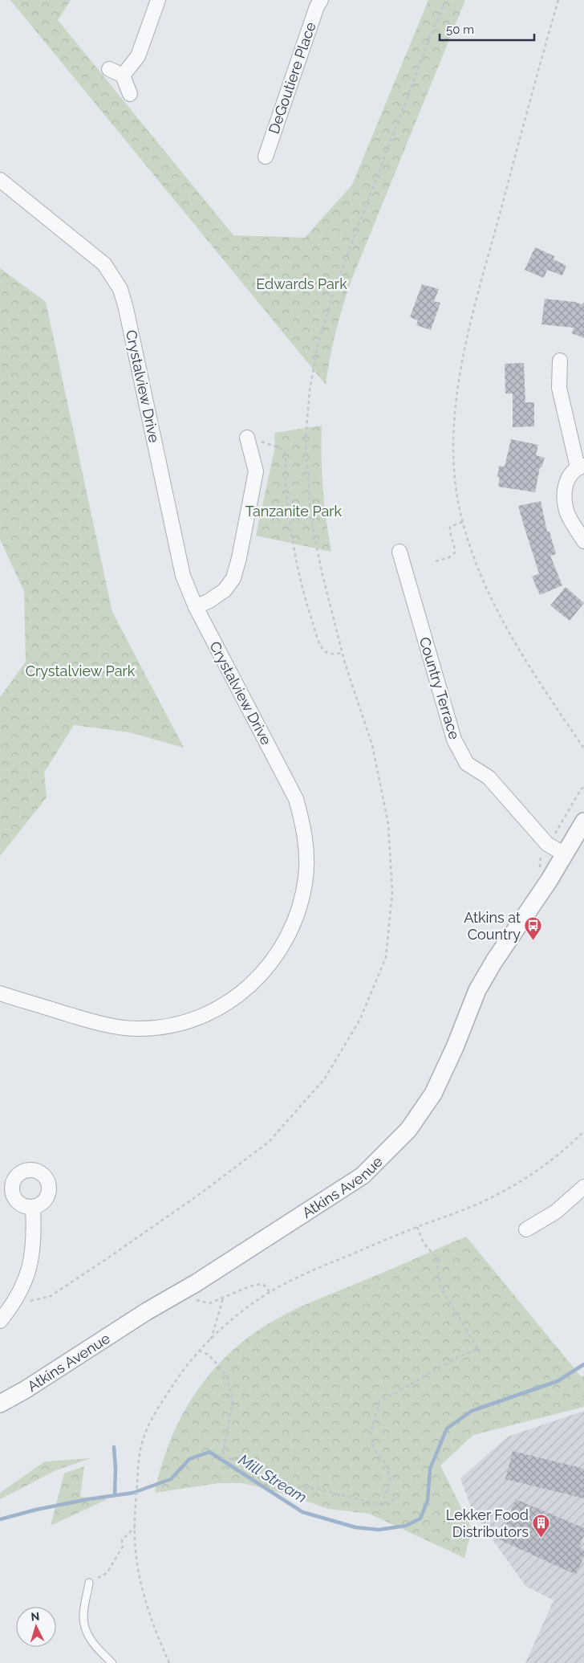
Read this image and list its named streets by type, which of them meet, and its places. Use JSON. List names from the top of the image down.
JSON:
{
  "streets": {
    "street": [
      "DeGoutiere Place",
      "Crystalview Drive",
      "Country Terrace",
      "Atkins Avenue"
    ]
  },
  "crossings": [
    ["Country Terrace", "Atkins Avenue"]
  ],
  "water": ["Mill Stream"],
  "parks": ["Edwards Park", "Tanzanite Park", "Crystalview Park"],
  "places": {
    "bus stop": ["Atkins at Country"],
    "building": ["Lekker Food Distributors"]
  },
  "scale_bar": "50 m",
  "north": "top"
}
